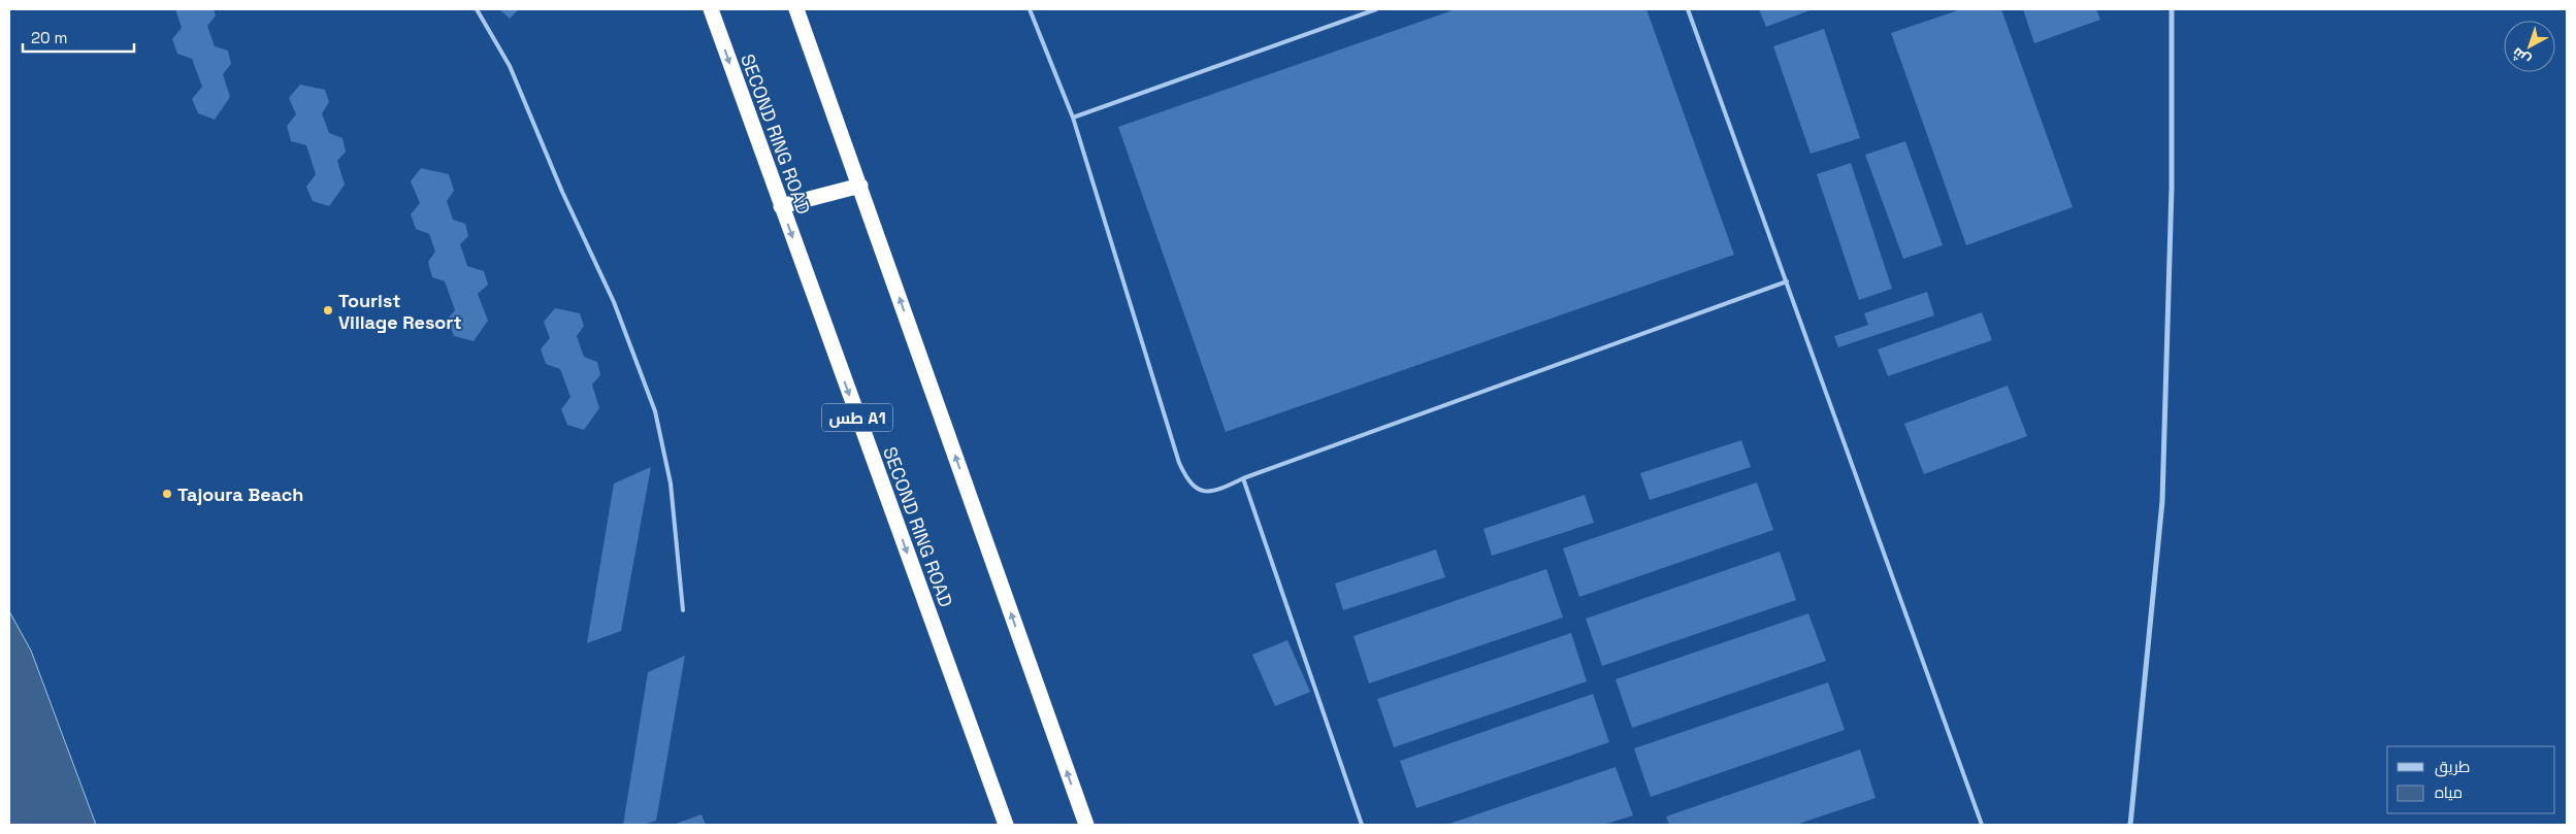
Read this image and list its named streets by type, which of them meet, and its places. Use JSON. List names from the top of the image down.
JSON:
{
  "streets": {
    "highway": ["SECOND RING ROAD", "طس A1"]
  },
  "places": ["Tourist Village Resort", "Tajoura Beach"],
  "legend": ["طريق", "مياه"],
  "scale_bar": "20 m",
  "north": "bottom left"
}
